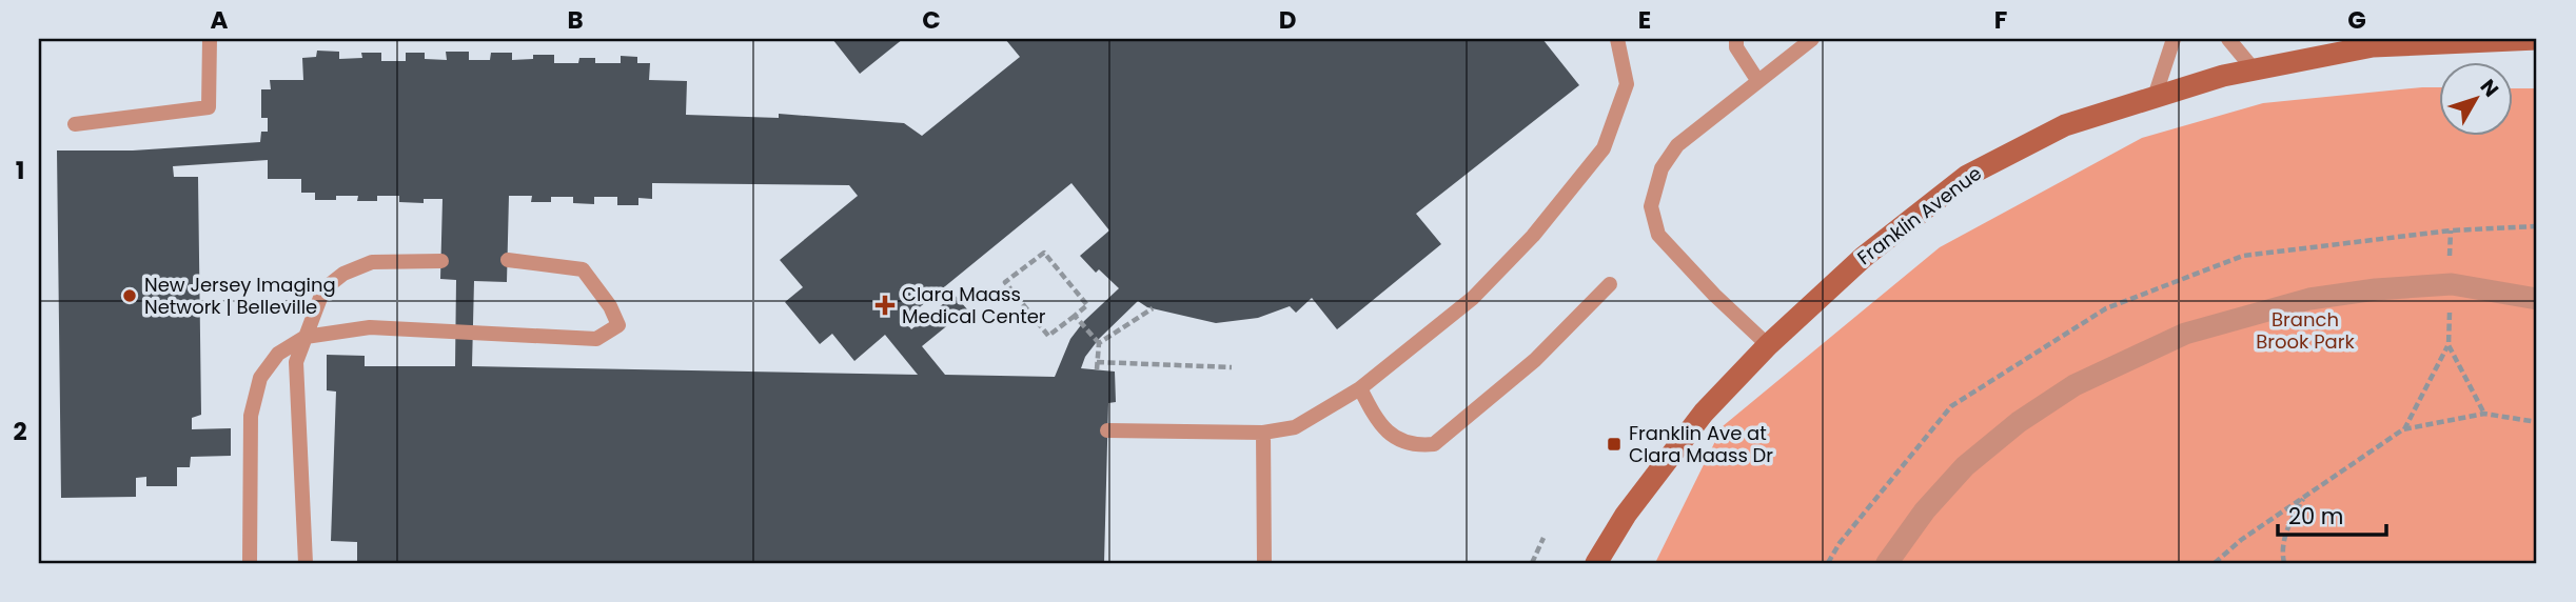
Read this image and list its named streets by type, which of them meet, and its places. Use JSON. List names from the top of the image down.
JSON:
{
  "streets": {
    "main road": ["Franklin Avenue"]
  },
  "parks": ["Branch Brook Park"],
  "places": {
    "other": ["New Jersey Imaging Network | Belleville"],
    "health": ["Clara Maass Medical Center"],
    "transit": ["Franklin Ave at Clara Maass Dr"]
  },
  "scale_bar": "20 m",
  "north": "top right",
  "grid": {
    "columns": [
      "A",
      "B",
      "C",
      "D",
      "E",
      "F",
      "G"
    ],
    "rows": ["1", "2"]
  }
}
